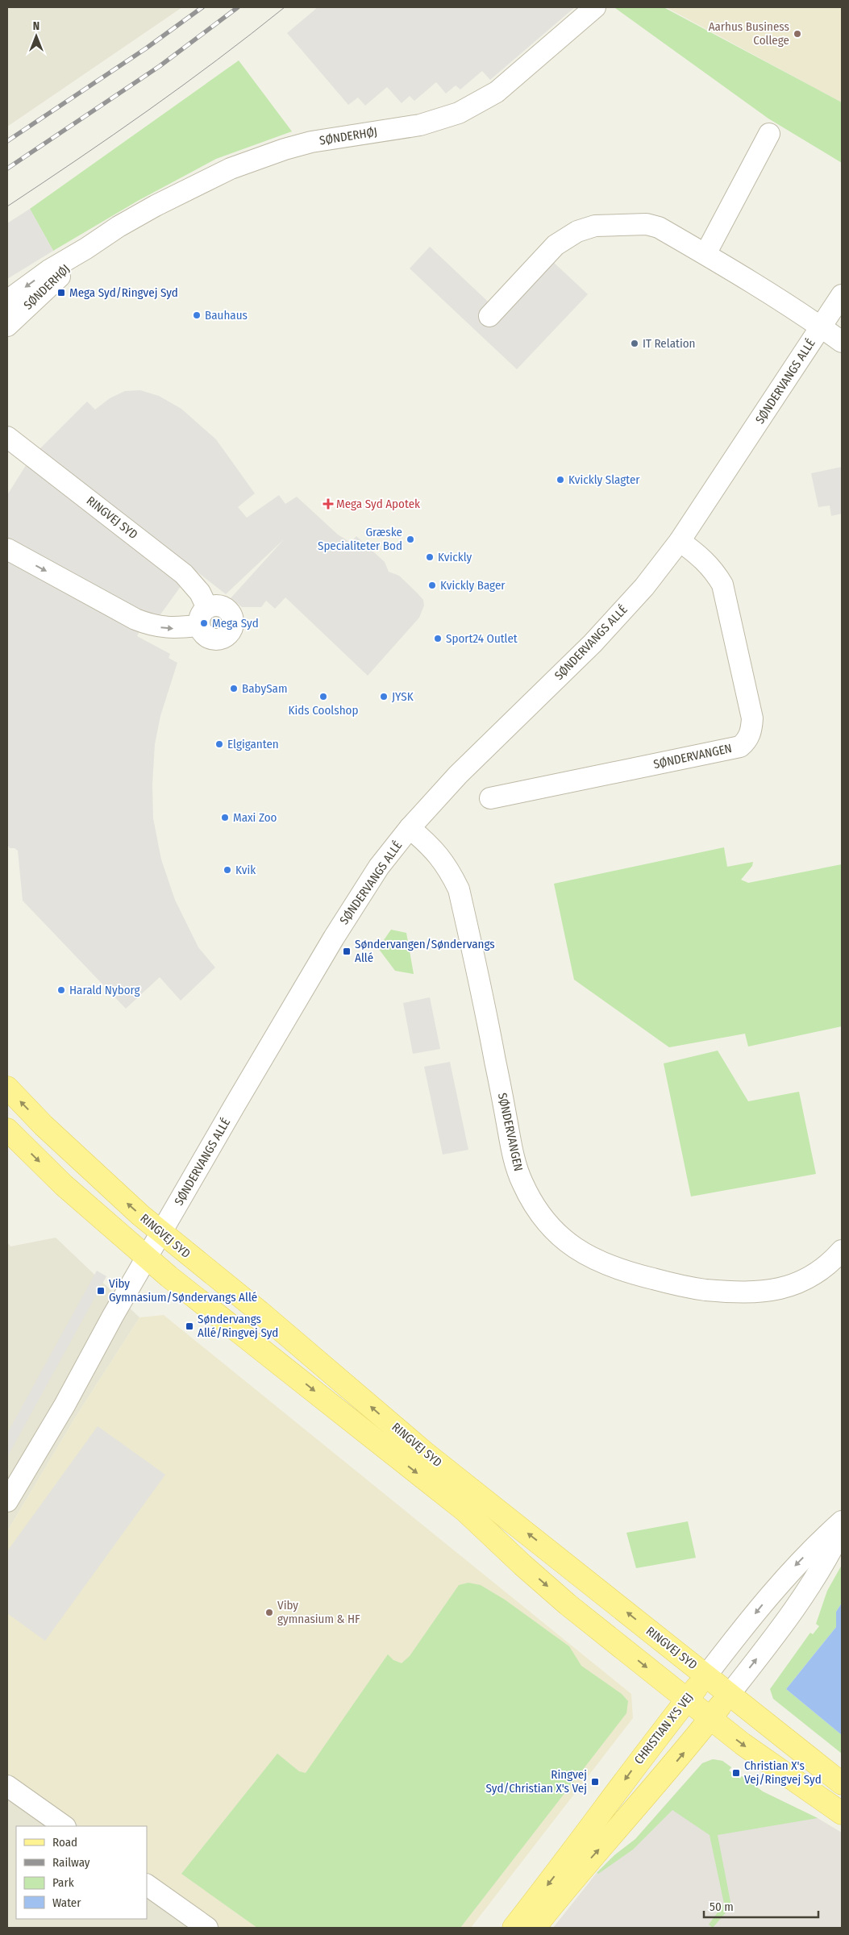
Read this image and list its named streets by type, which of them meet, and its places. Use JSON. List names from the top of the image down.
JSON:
{
  "streets": {
    "main road": ["RINGVEJ SYD", "CHRISTIAN X'S VEJ"],
    "street": ["SØNDERHØJ", "SØNDERVANGS ALLÉ", "SØNDERVANGEN"]
  },
  "crossings": [
    ["SØNDERVANGS ALLÉ", "RINGVEJ SYD"],
    ["SØNDERVANGS ALLÉ", "SØNDERVANGEN"],
    ["RINGVEJ SYD", "CHRISTIAN X'S VEJ"]
  ],
  "places": {
    "other": [
      "Aarhus Business College",
      "Bauhaus",
      "IT Relation",
      "Kvickly Slagter",
      "Græske Specialiteter Bod",
      "Kvickly",
      "Kvickly Bager",
      "Mega Syd",
      "Sport24 Outlet",
      "BabySam",
      "Kids Coolshop",
      "JYSK",
      "Elgiganten",
      "Maxi Zoo",
      "Kvik",
      "Harald Nyborg",
      "Viby gymnasium & HF"
    ],
    "transit": [
      "Mega Syd/Ringvej Syd",
      "Søndervangen/Søndervangs Allé",
      "Viby Gymnasium/Søndervangs Allé",
      "Søndervangs Allé/Ringvej Syd",
      "Christian X's Vej/Ringvej Syd",
      "Ringvej Syd/Christian X's Vej"
    ],
    "health": ["Mega Syd Apotek"]
  },
  "legend": [
    "Road",
    "Railway",
    "Park",
    "Water"
  ],
  "scale_bar": "50 m",
  "north": "top"
}
